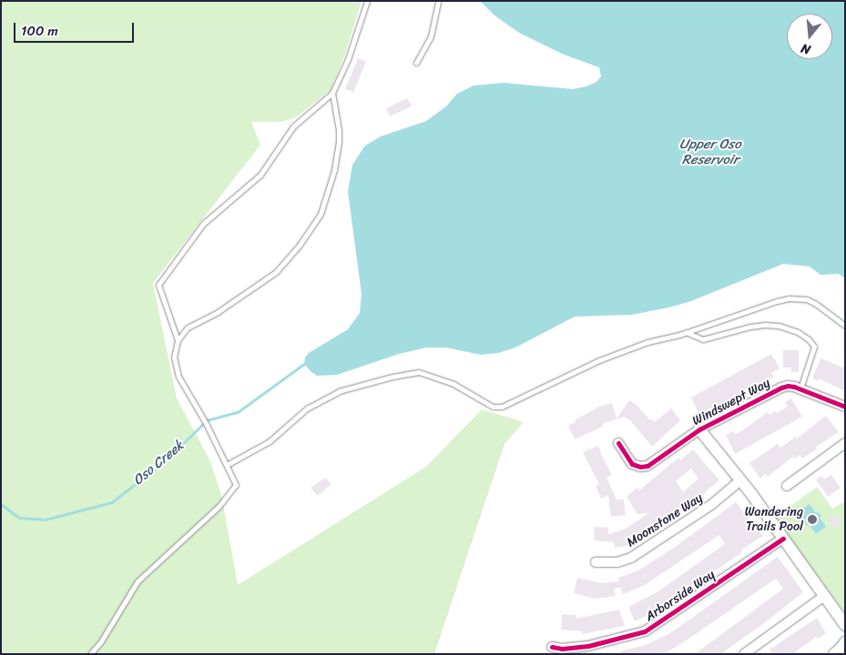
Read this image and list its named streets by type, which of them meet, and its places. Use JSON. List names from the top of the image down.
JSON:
{
  "streets": {
    "street": ["Windswept Way", "Moonstone Way", "Arborside Way"]
  },
  "water": ["Upper Oso Reservoir", "Oso Creek"],
  "places": ["Wandering Trails Pool"],
  "scale_bar": "100 m",
  "north": "bottom"
}
